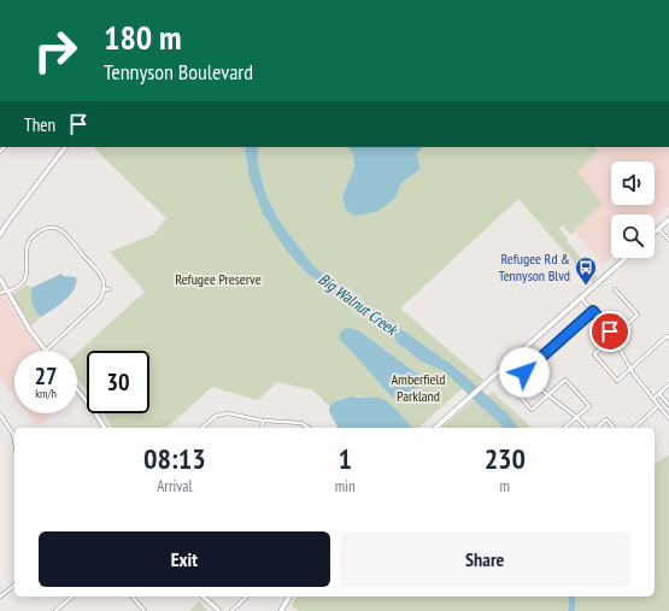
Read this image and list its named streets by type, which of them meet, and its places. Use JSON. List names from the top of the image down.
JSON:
{
  "water": ["Big Walnut Creek"],
  "parks": ["Refugee Preserve", "Amberfield Parkland"],
  "places": {
    "bus stop": ["Refugee Rd & Tennyson Blvd"]
  },
  "page": {
    "turn": ["180 m", "Tennyson Boulevard"],
    "then": "Then",
    "speed": "27 km/h",
    "limit": "30",
    "eta": [
      "08:13",
      "Arrival",
      "1",
      "min",
      "230",
      "m"
    ],
    "buttons": ["Exit", "Share"]
  }
}
